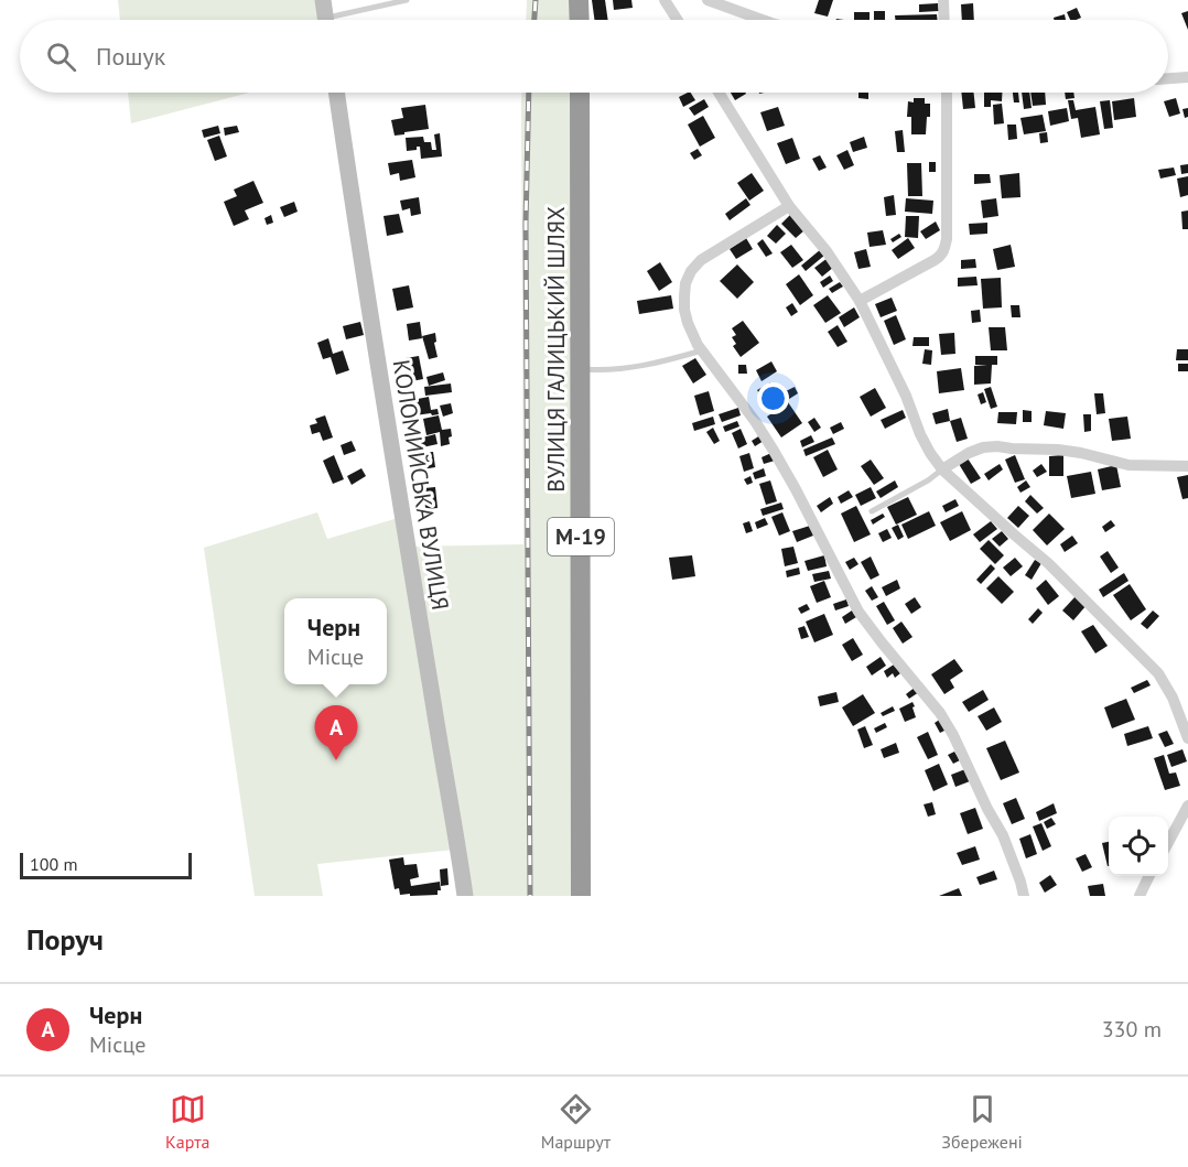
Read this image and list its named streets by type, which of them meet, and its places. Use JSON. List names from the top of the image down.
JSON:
{
  "streets": {
    "highway": ["ВУЛИЦЯ ГАЛИЦЬКИЙ ШЛЯХ", "М-19"],
    "street": ["КОЛОМИЙСЬКА ВУЛИЦЯ"]
  },
  "scale_bar": "100 m",
  "page": {
    "search": "Пошук",
    "popup": ["Черн", "Місце"],
    "pins": "A",
    "scale": "100 m",
    "heading": "Поруч",
    "list": [
      {
        "mark": "A",
        "name": "Черн",
        "note": "Місце",
        "value": "330 m"
      }
    ],
    "nav": ["Карта", "Маршрут", "Збережені"]
  }
}
